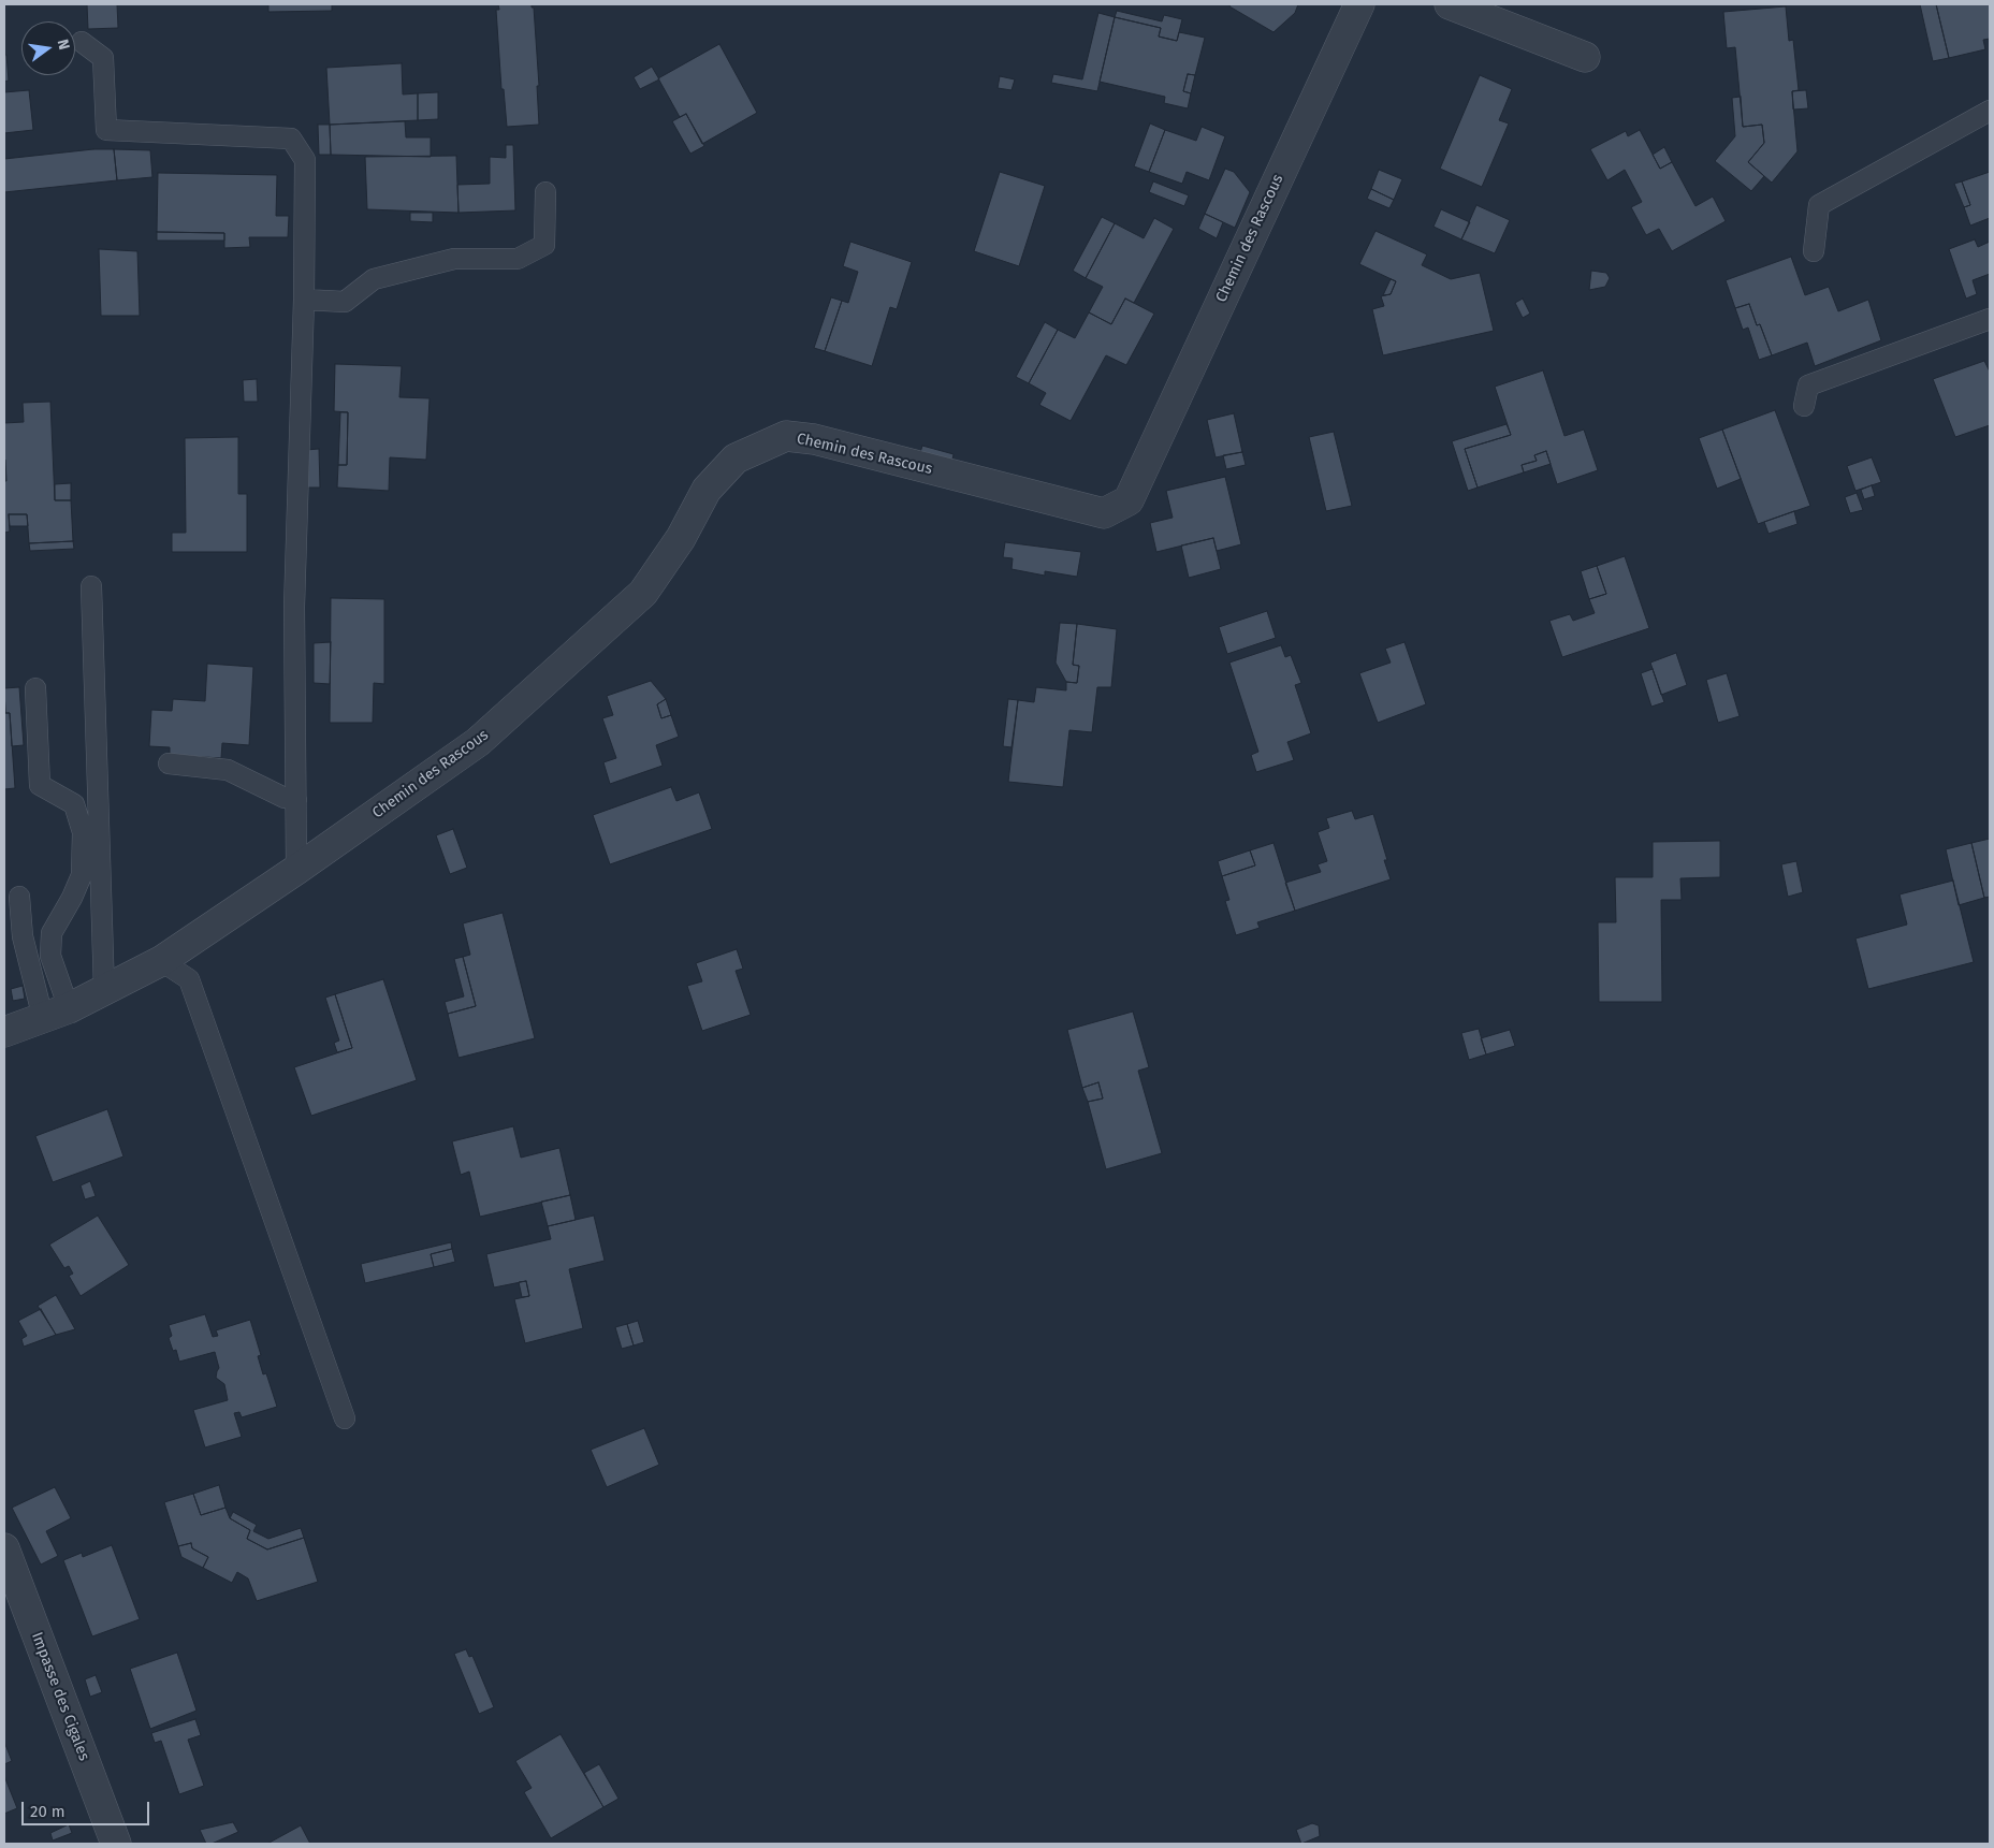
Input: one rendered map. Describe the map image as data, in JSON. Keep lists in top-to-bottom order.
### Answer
{
  "streets": {
    "street": ["Chemin des Rascous", "Impasse des Cigales"]
  },
  "scale_bar": "20 m",
  "north": "right"
}
